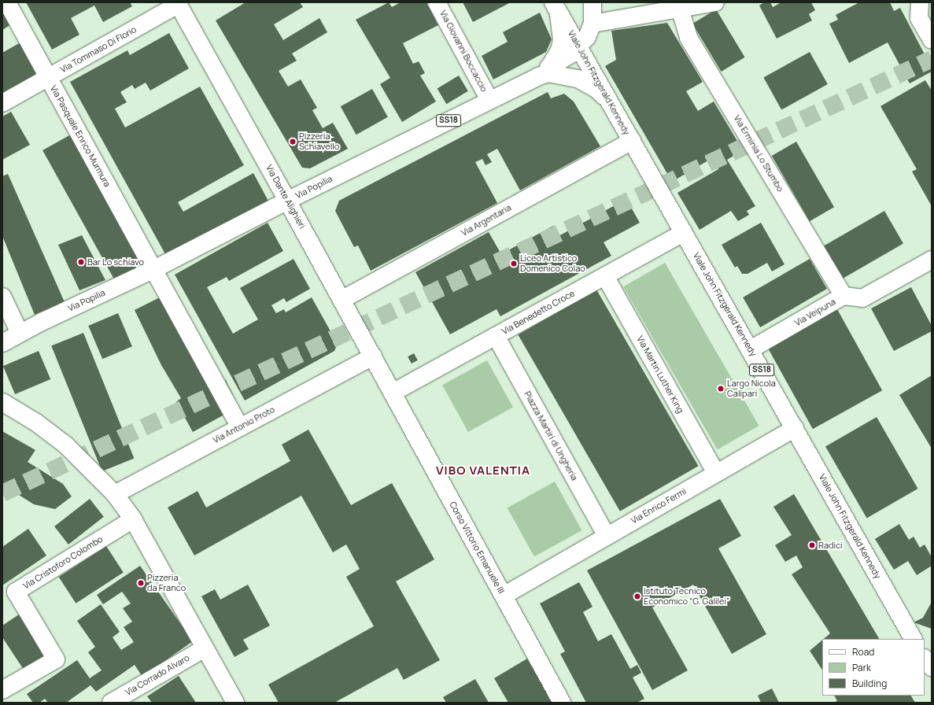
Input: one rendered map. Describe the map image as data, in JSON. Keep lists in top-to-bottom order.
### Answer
{
  "streets": {
    "street": [
      "Via Tommaso Di Florio",
      "Via Giovanni Boccaccio",
      "Viale John Fitzgerald Kennedy",
      "SS18",
      "Via Pasquale Enrico Murmura",
      "Via Erminia Lo Stumbo",
      "Via Popilia",
      "Via Dante Alighieri",
      "Via Argentaria",
      "Via Benedetto Croce",
      "Via Veipuna",
      "Via Martin Luther King",
      "Via Antonio Proto",
      "Piazza Martiri di Ungheria",
      "Via Enrico Fermi",
      "Corso Vittorio Emanuele III",
      "Via Cristoforo Colombo",
      "Via Corrado Alvaro"
    ]
  },
  "crossings": [
    ["Via Tommaso Di Florio", "Via Pasquale Enrico Murmura"],
    ["Via Tommaso Di Florio", "Via Dante Alighieri"],
    ["Via Giovanni Boccaccio", "Via Popilia"],
    ["Viale John Fitzgerald Kennedy", "Via Popilia"],
    ["Viale John Fitzgerald Kennedy", "Via Argentaria"],
    ["Viale John Fitzgerald Kennedy", "Via Benedetto Croce"],
    ["Viale John Fitzgerald Kennedy", "Via Veipuna"],
    ["Viale John Fitzgerald Kennedy", "Via Enrico Fermi"],
    ["Via Pasquale Enrico Murmura", "Via Popilia"],
    ["Via Pasquale Enrico Murmura", "Via Antonio Proto"],
    ["Via Erminia Lo Stumbo", "Via Veipuna"],
    ["Via Popilia", "Via Dante Alighieri"],
    ["Via Dante Alighieri", "Via Argentaria"],
    ["Via Dante Alighieri", "Via Benedetto Croce"],
    ["Via Dante Alighieri", "Via Antonio Proto"],
    ["Via Dante Alighieri", "Corso Vittorio Emanuele III"],
    ["Via Benedetto Croce", "Via Martin Luther King"],
    ["Via Benedetto Croce", "Piazza Martiri di Ungheria"],
    ["Via Benedetto Croce", "Corso Vittorio Emanuele III"],
    ["Via Martin Luther King", "Via Enrico Fermi"],
    ["Piazza Martiri di Ungheria", "Via Enrico Fermi"],
    ["Via Enrico Fermi", "Corso Vittorio Emanuele III"]
  ],
  "districts": ["VIBO VALENTIA"],
  "places": [
    "Pizzeria Schiavello",
    "Bar Lo schiavo",
    "Liceo Artistico Domenico Colao",
    "Largo Nicola Calipari",
    "Radici",
    "Pizzeria da Franco",
    "Istituto Tecnico Economico “G. Galilei”"
  ],
  "legend": ["Road", "Park", "Building"]
}
